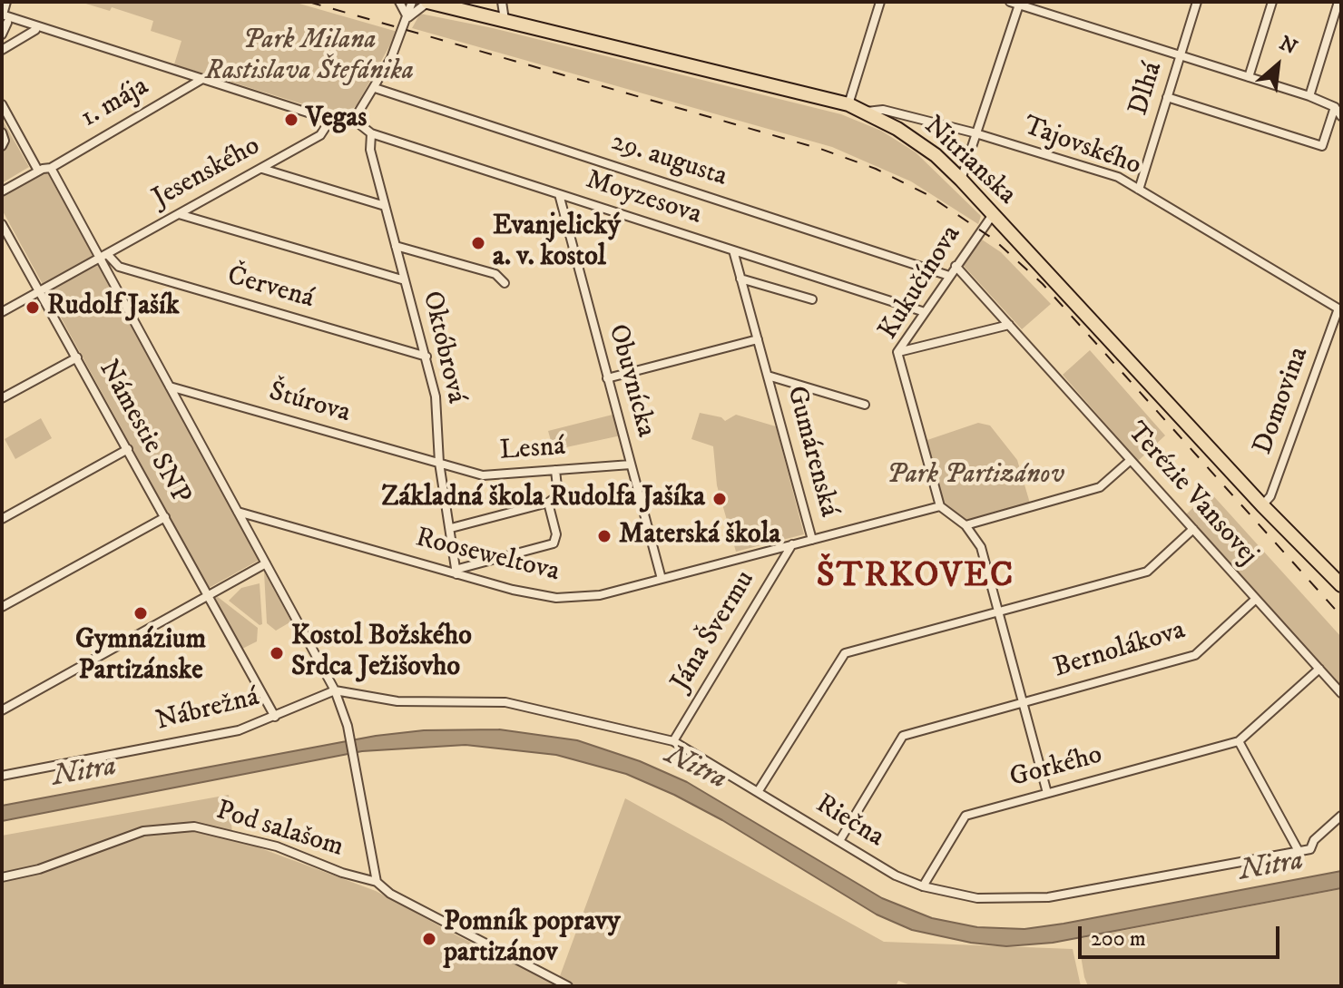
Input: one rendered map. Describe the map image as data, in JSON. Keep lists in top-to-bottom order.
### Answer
{
  "streets": {
    "main road": ["Nitrianska"],
    "street": [
      "Dlhá",
      "1. mája",
      "Tajovského",
      "29. augusta",
      "Jesenského",
      "Moyzesova",
      "Kukučínova",
      "Červená",
      "Októbrová",
      "Obuvnícka",
      "Domovina",
      "Štúrova",
      "Námestie SNP",
      "Lesná",
      "Gumárenská",
      "Terézie Vansovej",
      "Rooseweltova",
      "Jána Švermu",
      "Bernolákova",
      "Nábrežná",
      "Gorkého",
      "Riečna",
      "Pod salašom"
    ]
  },
  "crossings": [
    ["Dlhá", "Tajovského"],
    ["1. mája", "Námestie SNP"],
    ["Tajovského", "Nitrianska"],
    ["Tajovského", "Domovina"],
    ["29. augusta", "Kukučínova"],
    ["Nitrianska", "Kukučínova"],
    ["Nitrianska", "Domovina"],
    ["Jesenského", "Červená"],
    ["Jesenského", "Námestie SNP"],
    ["Moyzesova", "Kukučínova"],
    ["Moyzesova", "Októbrová"],
    ["Moyzesova", "Obuvnícka"],
    ["Moyzesova", "Gumárenská"],
    ["Kukučínova", "Terézie Vansovej"],
    ["Kukučínova", "Rooseweltova"],
    ["Červená", "Októbrová"],
    ["Októbrová", "Štúrova"],
    ["Októbrová", "Lesná"],
    ["Októbrová", "Rooseweltova"],
    ["Obuvnícka", "Lesná"],
    ["Obuvnícka", "Rooseweltova"],
    ["Štúrova", "Námestie SNP"],
    ["Štúrova", "Lesná"],
    ["Námestie SNP", "Rooseweltova"],
    ["Námestie SNP", "Nábrežná"],
    ["Námestie SNP", "Riečna"],
    ["Námestie SNP", "Pod salašom"],
    ["Gumárenská", "Rooseweltova"],
    ["Terézie Vansovej", "Bernolákova"],
    ["Terézie Vansovej", "Gorkého"],
    ["Rooseweltova", "Jána Švermu"],
    ["Jána Švermu", "Riečna"],
    ["Bernolákova", "Riečna"],
    ["Nábrežná", "Riečna"],
    ["Gorkého", "Riečna"]
  ],
  "districts": ["ŠTRKOVEC"],
  "water": ["Nitra"],
  "parks": ["Park Milana Rastislava Štefánika", "Park Partizánov"],
  "places": [
    "Vegas",
    "Evanjelický a. v. kostol",
    "Rudolf Jašík",
    "Základná škola Rudolfa Jašíka",
    "Materská škola",
    "Gymnázium Partizánske",
    "Kostol Božského Srdca Ježišovho",
    "Pomník popravy partizánov"
  ],
  "scale_bar": "200 m",
  "north": "top right"
}
